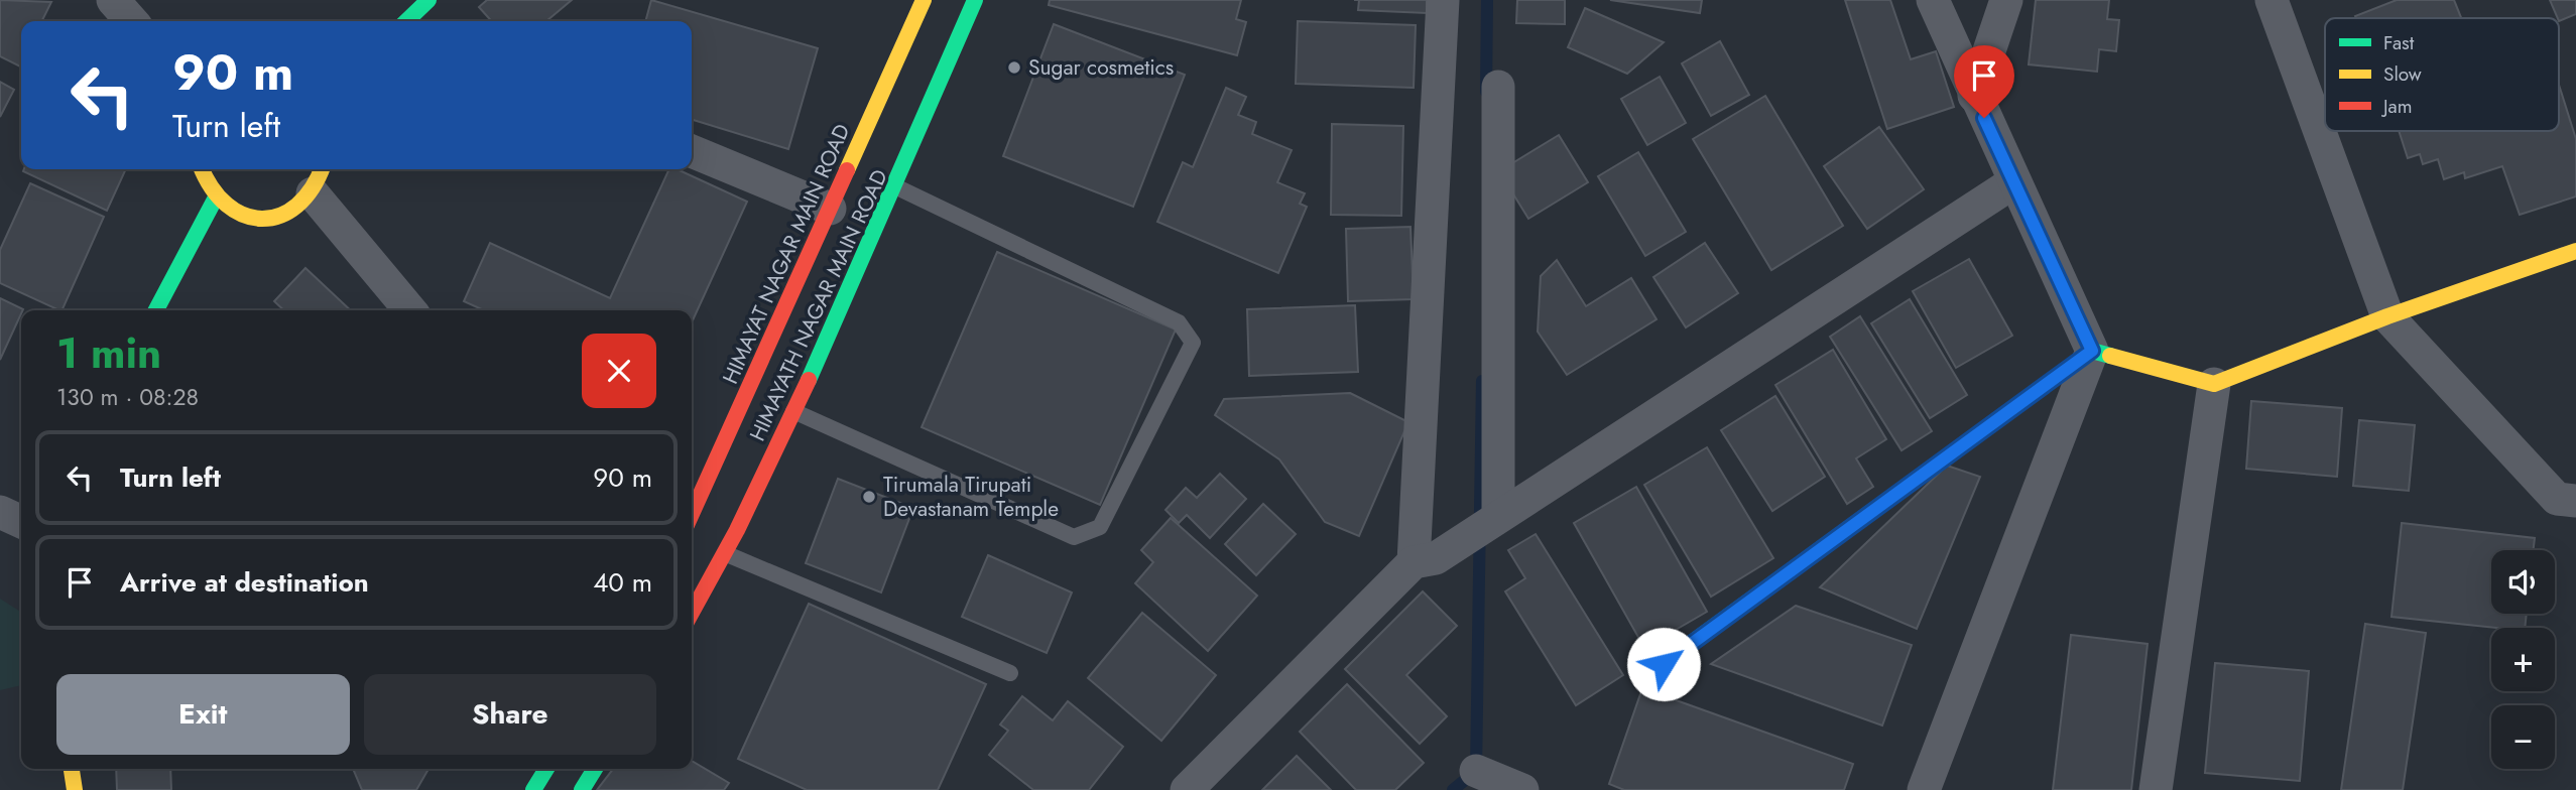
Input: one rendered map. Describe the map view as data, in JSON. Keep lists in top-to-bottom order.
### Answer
{
  "streets": {
    "street": ["HIMAYAT NAGAR MAIN ROAD", "HIMAYATH NAGAR MAIN ROAD"]
  },
  "places": ["Sugar cosmetics", "Tirumala Tirupati Devastanam Temple"],
  "legend": ["Fast", "Slow", "Jam"],
  "page": {
    "turn": ["90 m", "Turn left"],
    "heading": ["1 min", "130 m · 08:28"],
    "list": [
      {
        "name": "Turn left",
        "value": "90 m"
      },
      {
        "name": "Arrive at destination",
        "value": "40 m"
      }
    ],
    "map_buttons": ["+", "−"],
    "buttons": ["Exit", "Share"]
  }
}
